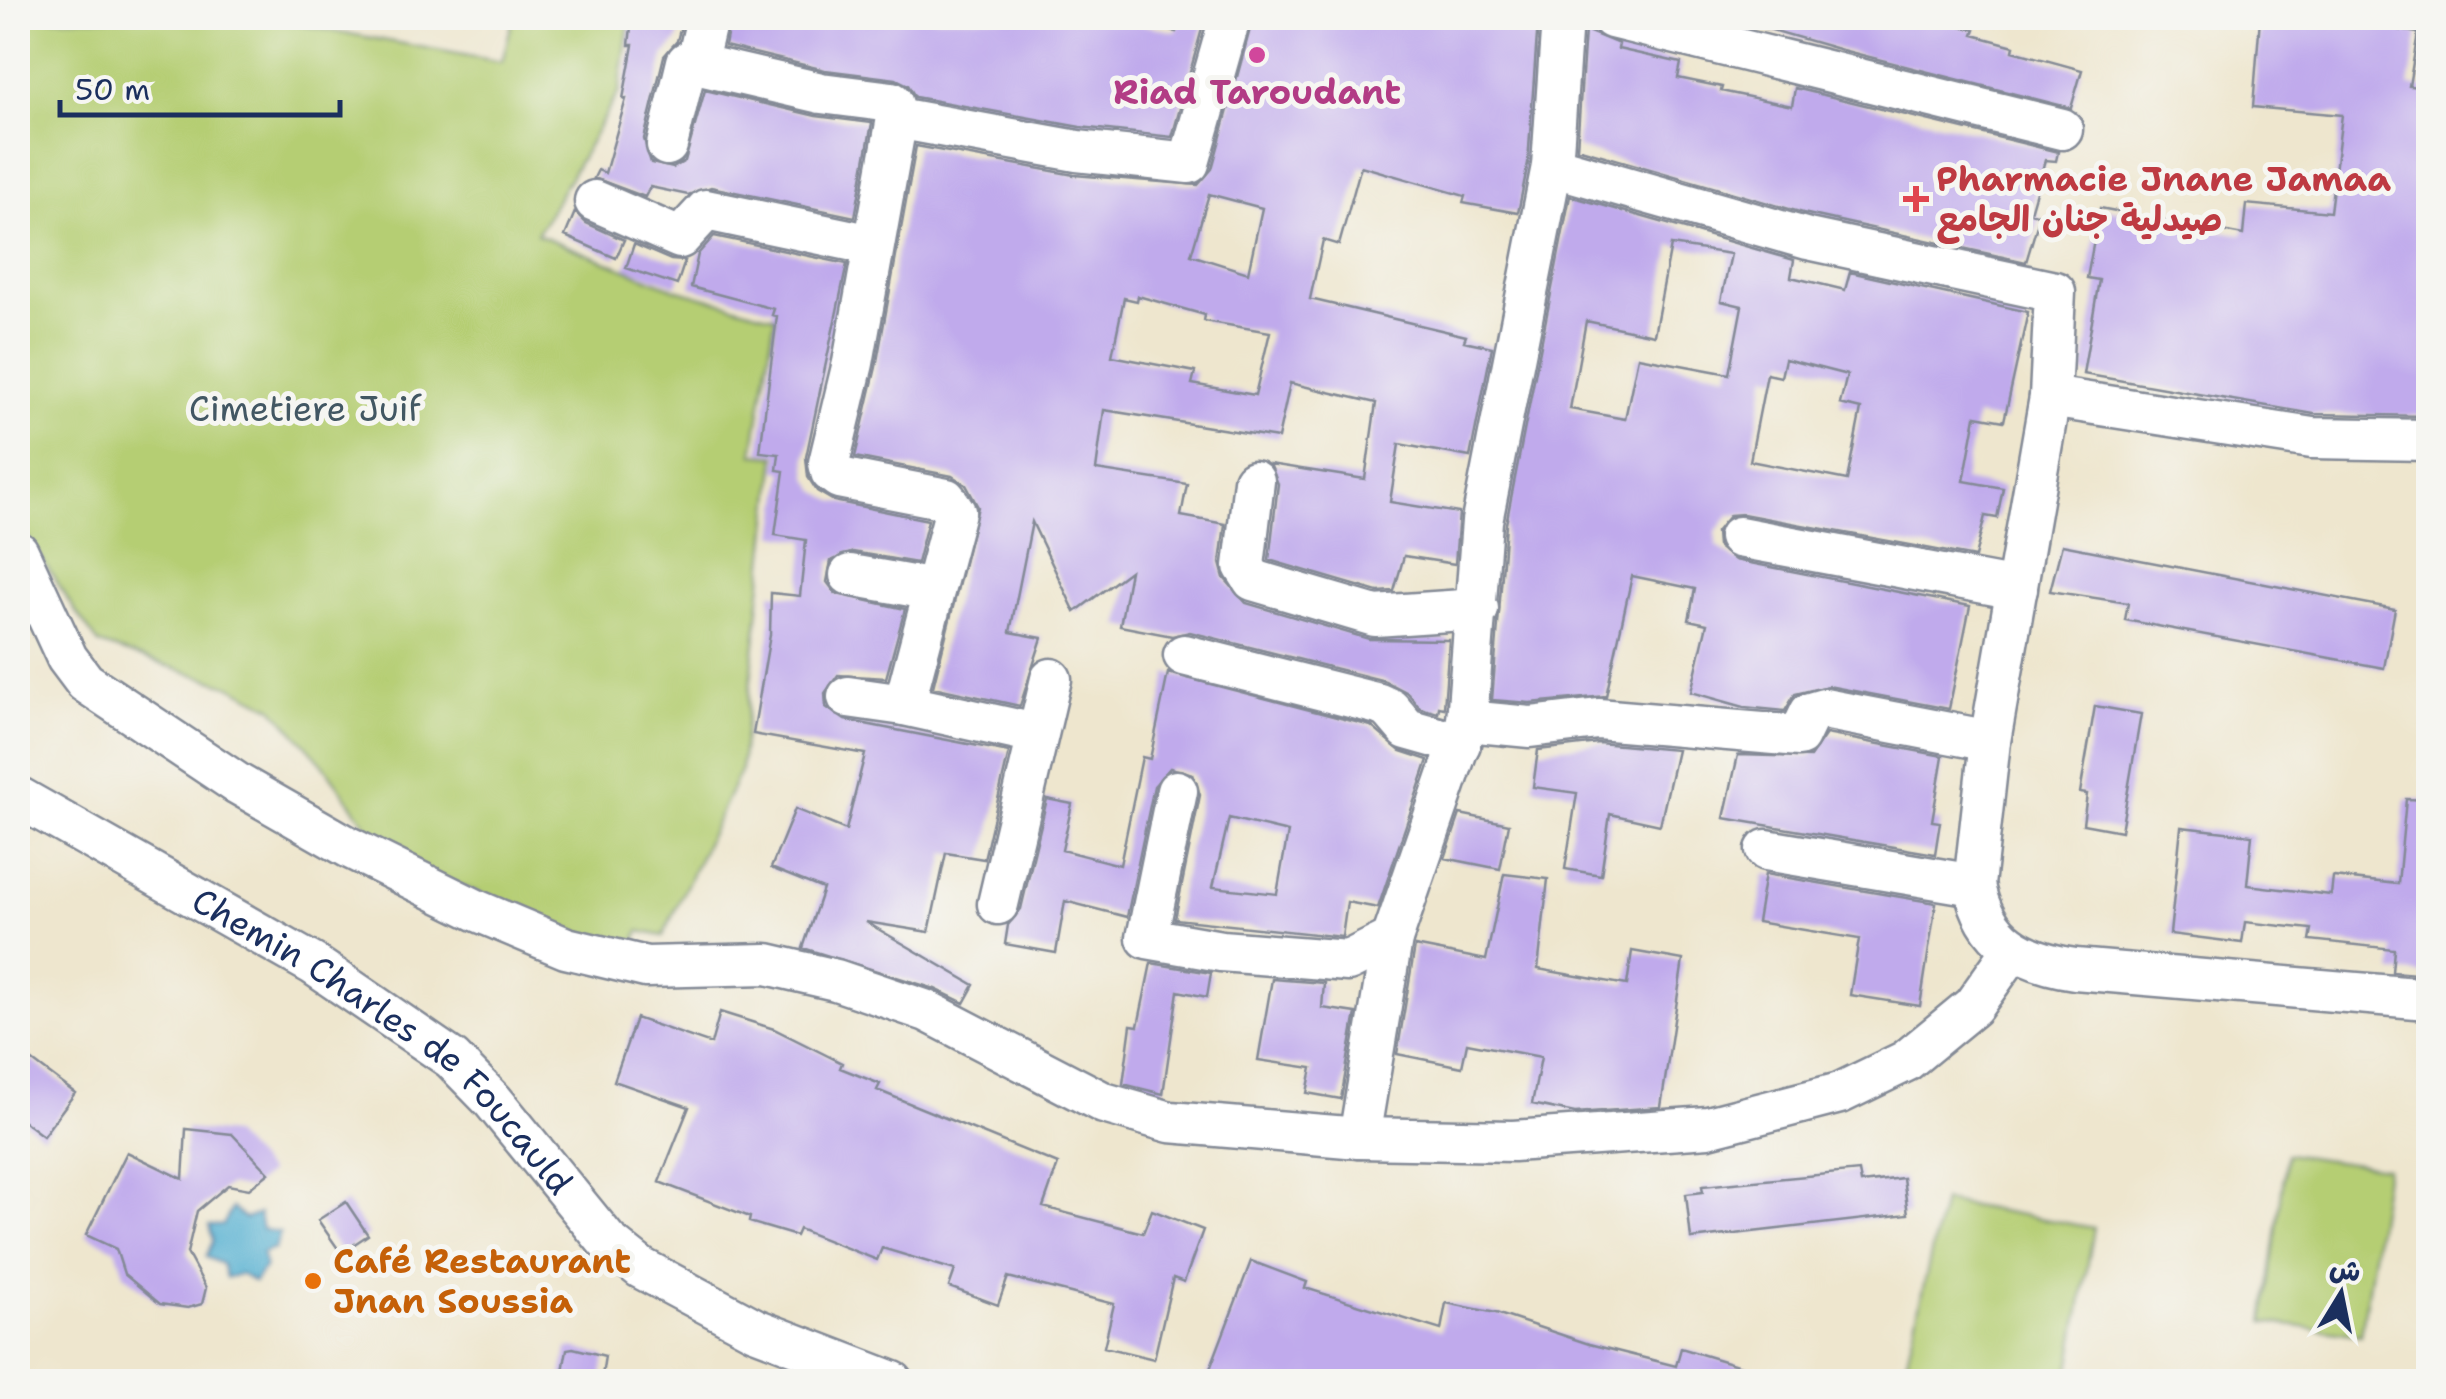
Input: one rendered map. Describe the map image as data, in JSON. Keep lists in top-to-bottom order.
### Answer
{
  "streets": {
    "street": ["Chemin Charles de Foucauld"]
  },
  "parks": ["Cimetiere Juif"],
  "places": {
    "other": ["Riad Taroudant", "Café Restaurant Jnan Soussia"],
    "health": ["Pharmacie Jnane Jamaa صيدلية جنان الجامع"]
  },
  "scale_bar": "50 m",
  "north": "top"
}
